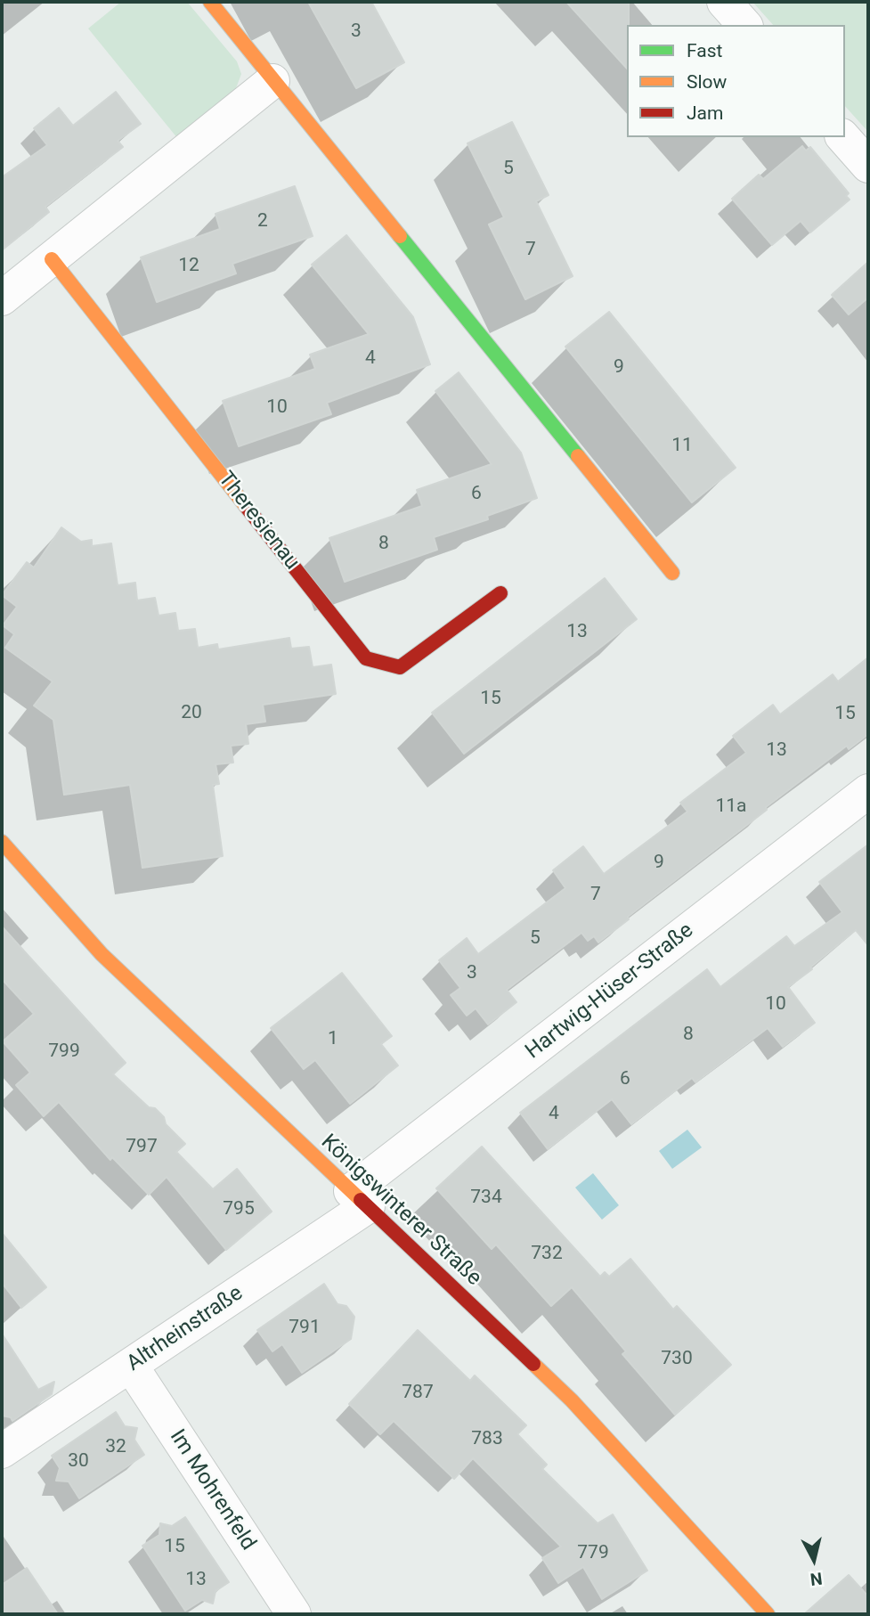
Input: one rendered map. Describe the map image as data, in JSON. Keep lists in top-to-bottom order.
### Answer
{
  "streets": {
    "street": [
      "Theresienau",
      "Hartwig-Hüser-Straße",
      "Königswinterer Straße",
      "Altrheinstraße",
      "Im Mohrenfeld"
    ]
  },
  "crossings": [
    ["Hartwig-Hüser-Straße", "Königswinterer Straße"],
    ["Hartwig-Hüser-Straße", "Altrheinstraße"],
    ["Königswinterer Straße", "Altrheinstraße"],
    ["Altrheinstraße", "Im Mohrenfeld"]
  ],
  "house_numbers": [
    "3",
    "5",
    "2",
    "7",
    "12",
    "4",
    "9",
    "10",
    "11",
    "6",
    "8",
    "13",
    "15",
    "20",
    "15",
    "13",
    "11a",
    "9",
    "7",
    "5",
    "3",
    "10",
    "8",
    "1",
    "799",
    "6",
    "4",
    "797",
    "734",
    "795",
    "732",
    "791",
    "730",
    "787",
    "783",
    "32",
    "30",
    "15",
    "779",
    "13"
  ],
  "legend": ["Fast", "Slow", "Jam"],
  "north": "bottom"
}
